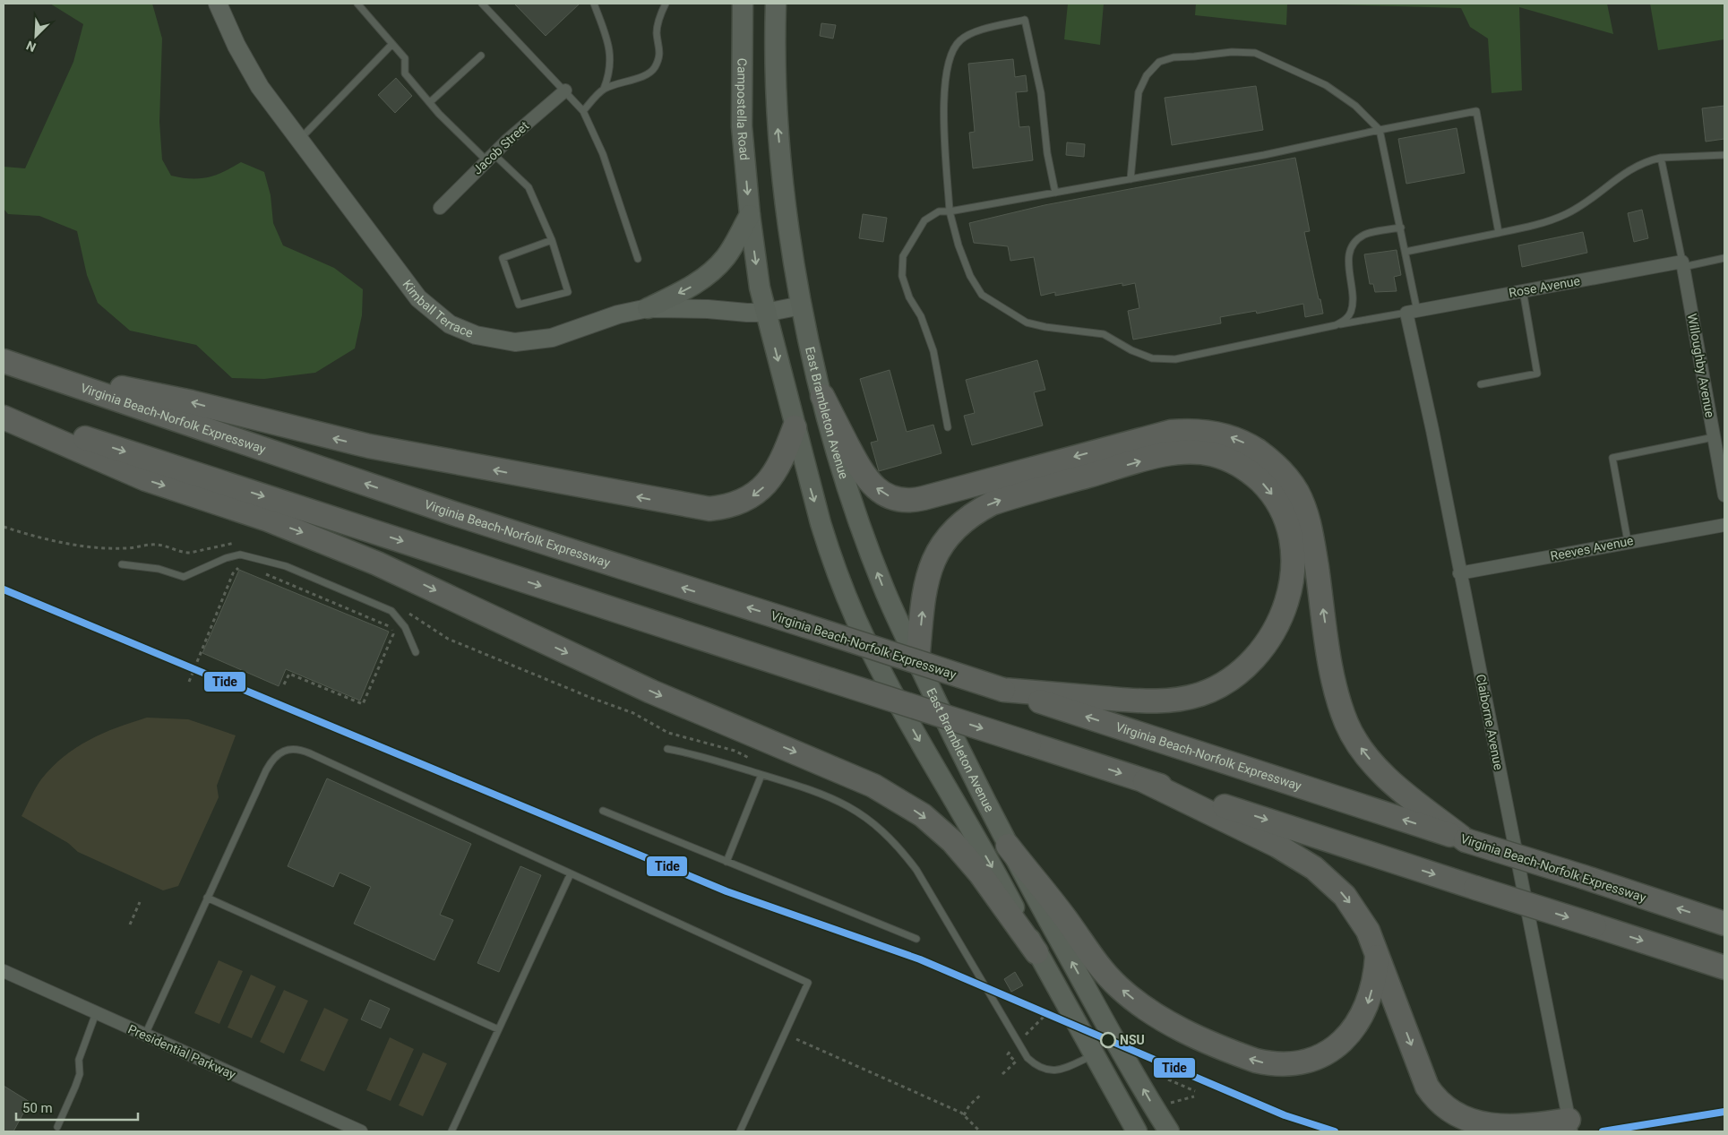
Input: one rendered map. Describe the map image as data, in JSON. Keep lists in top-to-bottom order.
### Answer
{
  "streets": {
    "highway": ["Virginia Beach-Norfolk Expressway"],
    "main road": ["Campostella Road", "East Brambleton Avenue"],
    "street": [
      "Jacob Street",
      "Rose Avenue",
      "Kimball Terrace",
      "Willoughby Avenue",
      "Reeves Avenue",
      "Claiborne Avenue",
      "Presidential Parkway"
    ]
  },
  "crossings": [
    ["Campostella Road", "East Brambleton Avenue"],
    ["Rose Avenue", "Willoughby Avenue"],
    ["Rose Avenue", "Claiborne Avenue"],
    ["Kimball Terrace", "East Brambleton Avenue"],
    ["Reeves Avenue", "Claiborne Avenue"]
  ],
  "one_way": ["Campostella Road"],
  "places": ["NSU"],
  "lines": ["transit line Tide"],
  "scale_bar": "50 m",
  "north": "bottom left"
}
